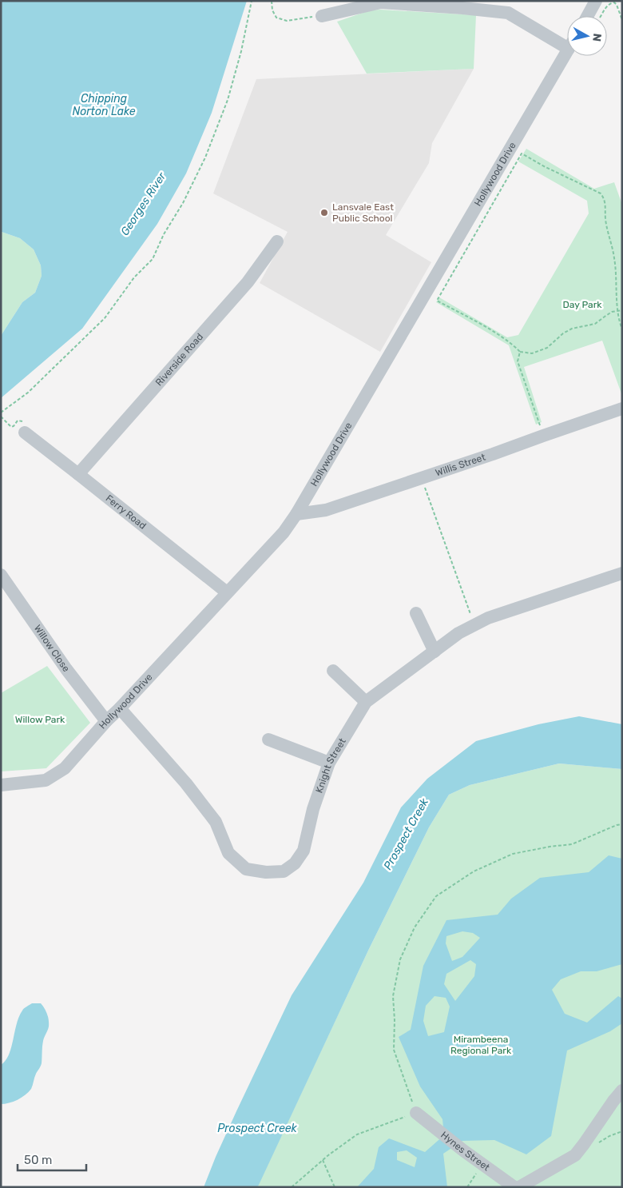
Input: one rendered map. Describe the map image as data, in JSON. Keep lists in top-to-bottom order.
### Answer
{
  "streets": {
    "street": [
      "Hollywood Drive",
      "Riverside Road",
      "Willis Street",
      "Ferry Road",
      "Willow Close",
      "Knight Street",
      "Hynes Street"
    ]
  },
  "crossings": [
    ["Hollywood Drive", "Willis Street"],
    ["Hollywood Drive", "Ferry Road"],
    ["Hollywood Drive", "Willow Close"],
    ["Hollywood Drive", "Knight Street"],
    ["Riverside Road", "Ferry Road"]
  ],
  "water": ["Chipping Norton Lake", "Georges River", "Prospect Creek"],
  "parks": ["Day Park", "Willow Park", "Mirambeena Regional Park"],
  "places": ["Lansvale East Public School"],
  "scale_bar": "50 m",
  "north": "right"
}
